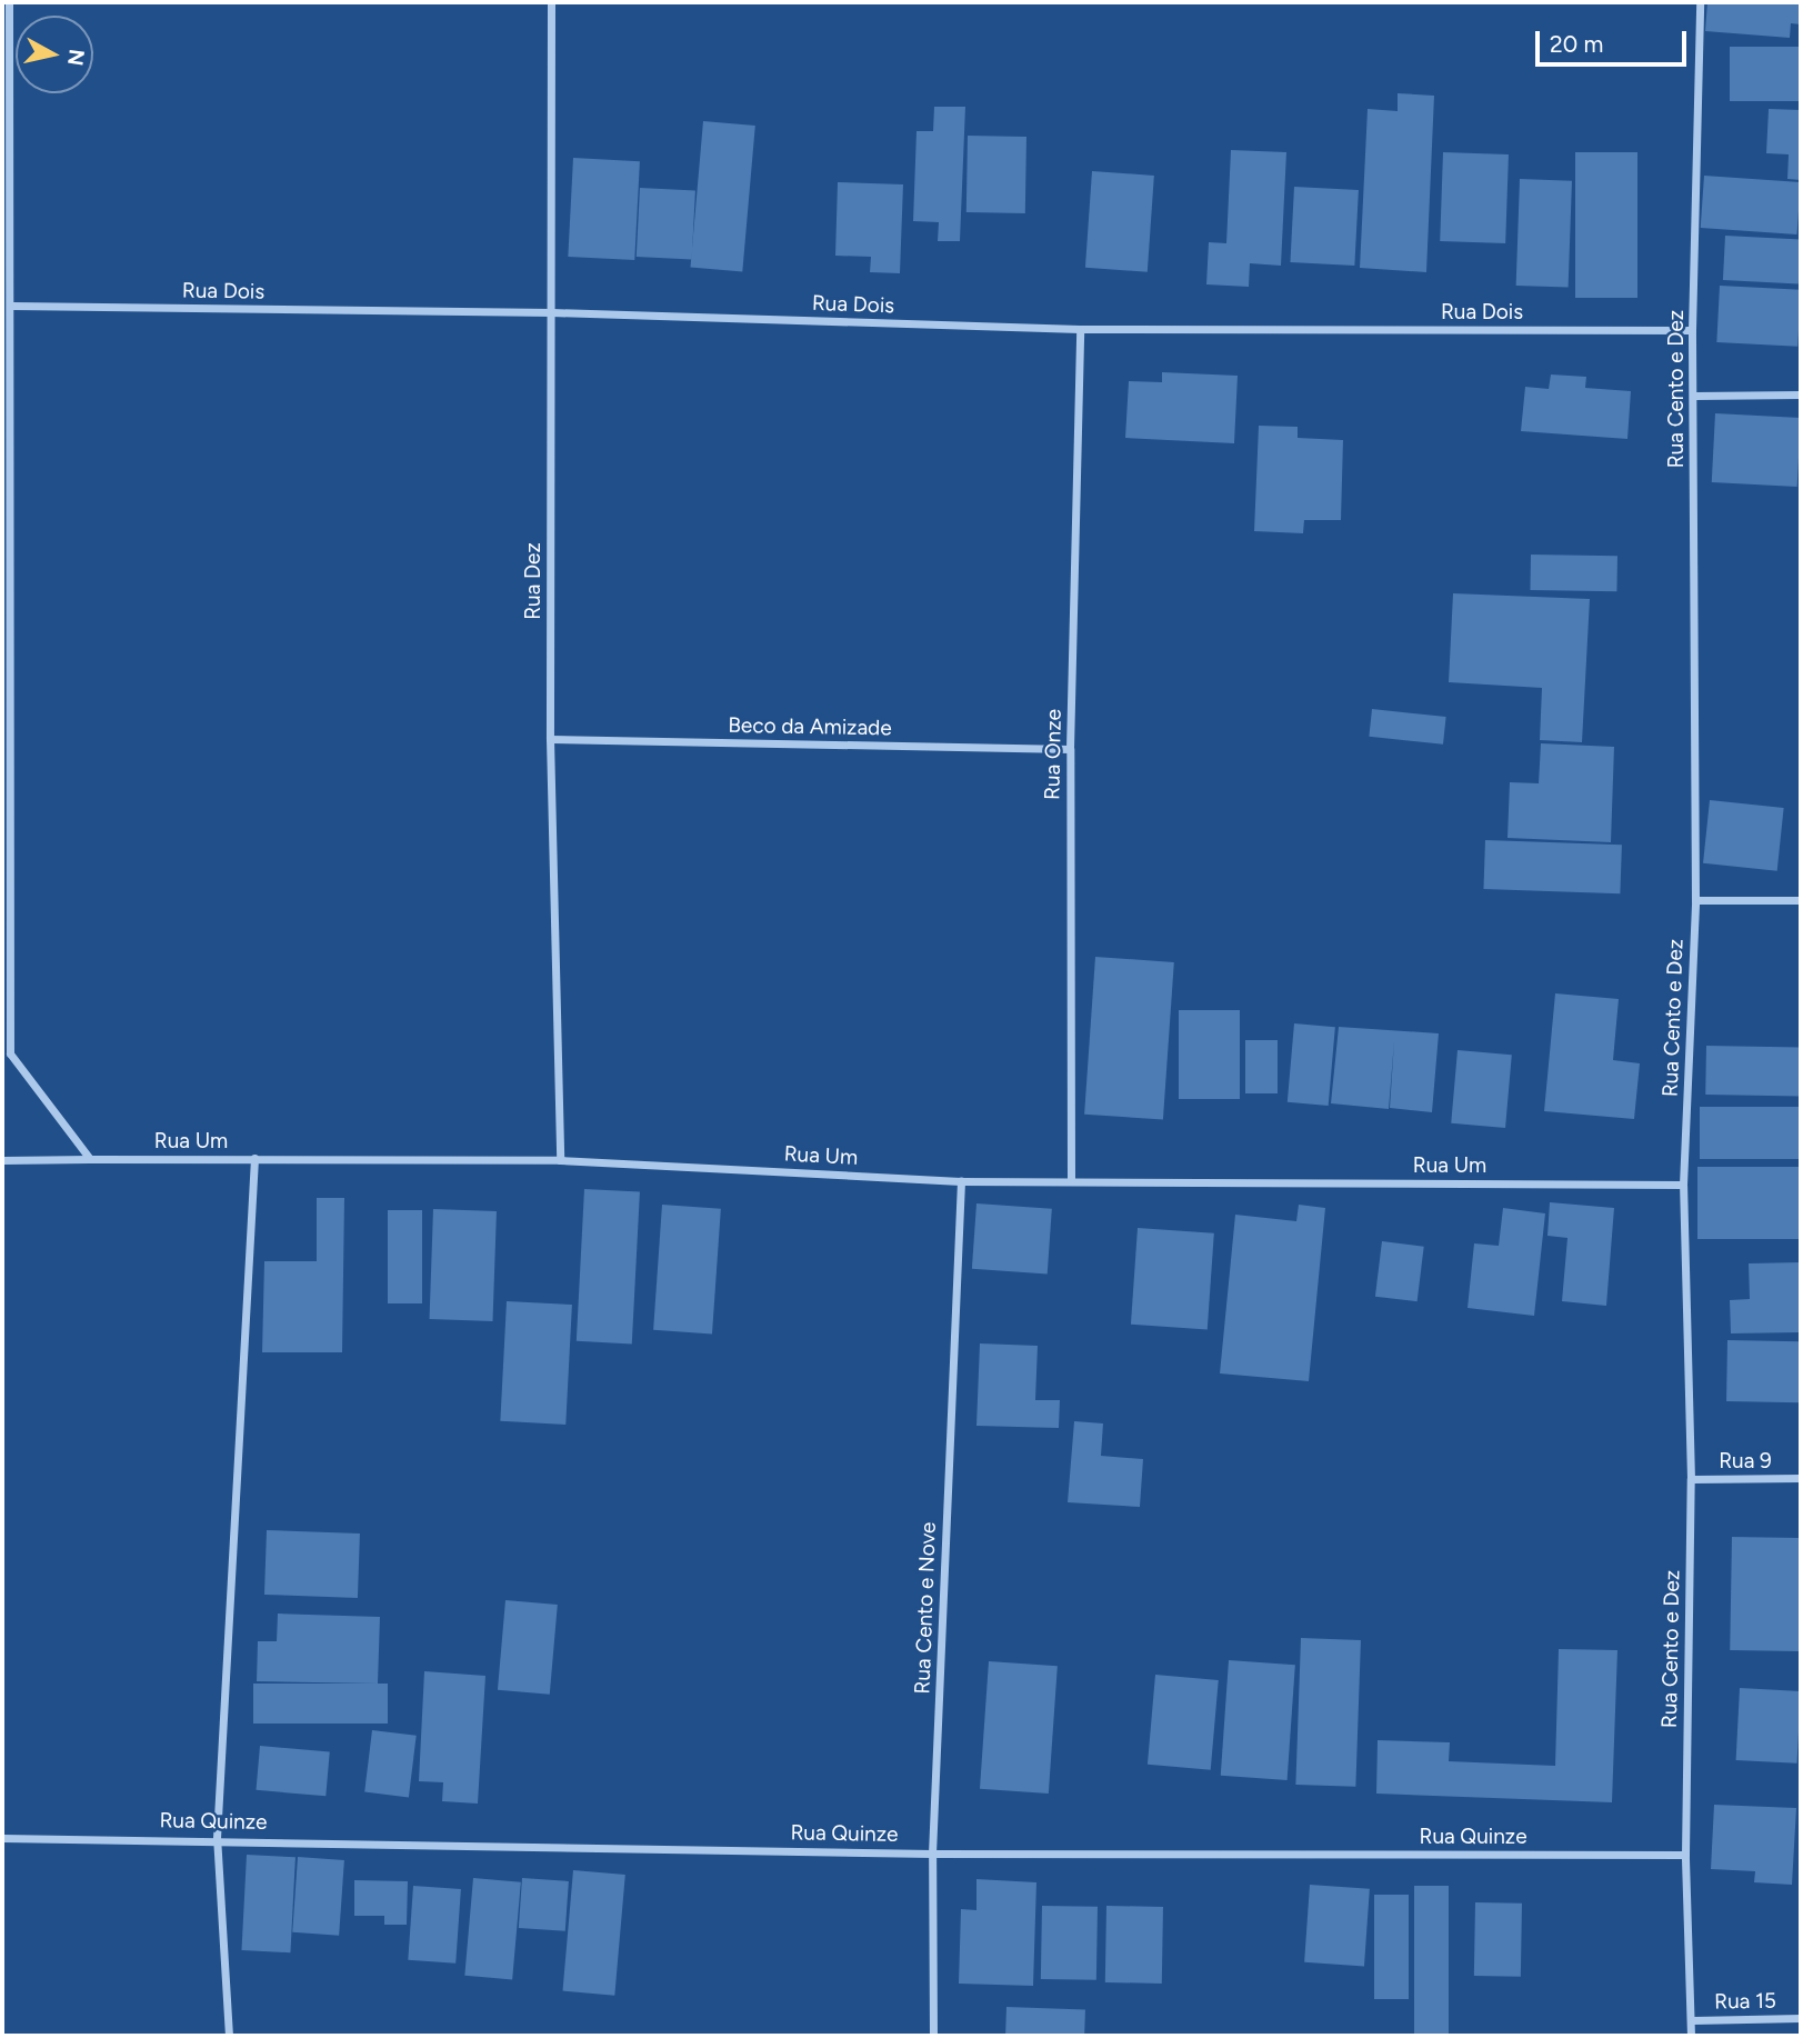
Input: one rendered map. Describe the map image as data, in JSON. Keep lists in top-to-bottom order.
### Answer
{
  "streets": {
    "street": [
      "Rua Dois",
      "Rua Cento e Dez",
      "Rua Dez",
      "Beco da Amizade",
      "Rua Onze",
      "Rua Um",
      "Rua 9",
      "Rua Cento e Nove",
      "Rua Quinze",
      "Rua 15"
    ]
  },
  "crossings": [
    ["Rua Dois", "Rua Cento e Dez"],
    ["Rua Dois", "Rua Dez"],
    ["Rua Dois", "Rua Onze"],
    ["Rua Cento e Dez", "Rua Um"],
    ["Rua Cento e Dez", "Rua 9"],
    ["Rua Cento e Dez", "Rua Quinze"],
    ["Rua Cento e Dez", "Rua 15"],
    ["Rua Dez", "Beco da Amizade"],
    ["Rua Dez", "Rua Um"],
    ["Beco da Amizade", "Rua Onze"],
    ["Rua Onze", "Rua Um"],
    ["Rua Um", "Rua Cento e Nove"],
    ["Rua Cento e Nove", "Rua Quinze"]
  ],
  "scale_bar": "20 m",
  "north": "right"
}
